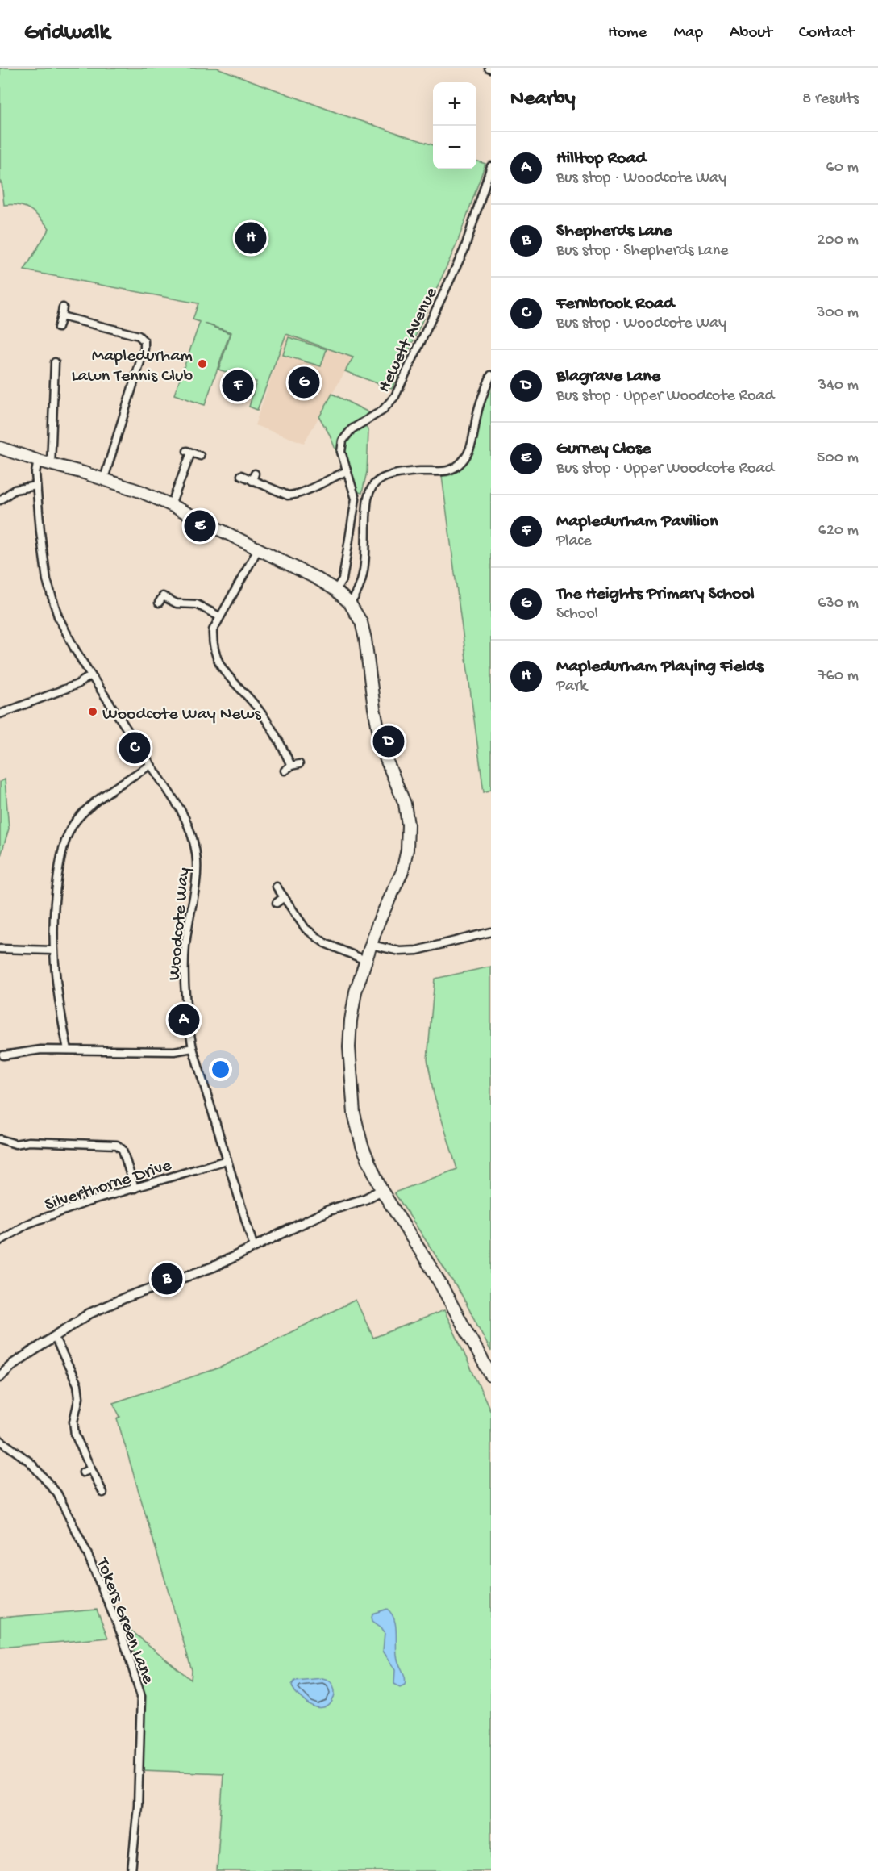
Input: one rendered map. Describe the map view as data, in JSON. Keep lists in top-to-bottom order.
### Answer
{
  "streets": {
    "street": [
      "Hewett Avenue",
      "Woodcote Way",
      "Silverthorne Drive",
      "Tokers Green Lane"
    ]
  },
  "crossings": [
    ["Woodcote Way", "Silverthorne Drive"]
  ],
  "places": ["Mapledurham Lawn Tennis Club", "Woodcote Way News"],
  "page": {
    "header": "Gridwalk",
    "nav": [
      "Home",
      "Map",
      "About",
      "Contact"
    ],
    "heading": ["Nearby", "8 results"],
    "map_buttons": ["+", "−"],
    "list": [
      {
        "mark": "A",
        "name": "Hilltop Road",
        "note": "Bus stop · Woodcote Way",
        "value": "60 m"
      },
      {
        "mark": "B",
        "name": "Shepherds Lane",
        "note": "Bus stop · Shepherds Lane",
        "value": "200 m"
      },
      {
        "mark": "C",
        "name": "Fernbrook Road",
        "note": "Bus stop · Woodcote Way",
        "value": "300 m"
      },
      {
        "mark": "D",
        "name": "Blagrave Lane",
        "note": "Bus stop · Upper Woodcote Road",
        "value": "340 m"
      },
      {
        "mark": "E",
        "name": "Gurney Close",
        "note": "Bus stop · Upper Woodcote Road",
        "value": "500 m"
      },
      {
        "mark": "F",
        "name": "Mapledurham Pavilion",
        "note": "Place",
        "value": "620 m"
      },
      {
        "mark": "G",
        "name": "The Heights Primary School",
        "note": "School",
        "value": "630 m"
      },
      {
        "mark": "H",
        "name": "Mapledurham Playing Fields",
        "note": "Park",
        "value": "760 m"
      }
    ],
    "pins": [
      "H",
      "G",
      "F",
      "E",
      "D",
      "C",
      "A",
      "B"
    ]
  }
}
